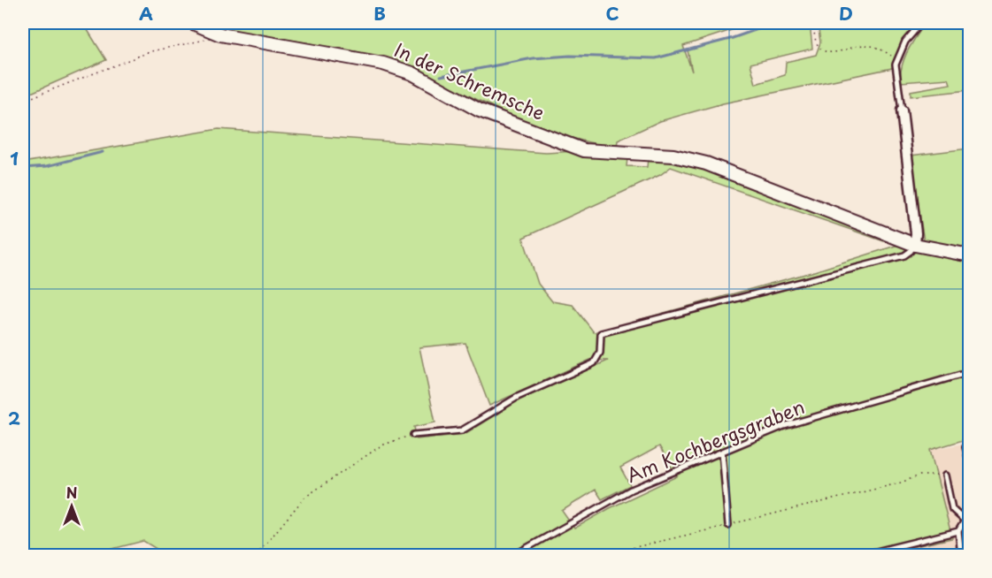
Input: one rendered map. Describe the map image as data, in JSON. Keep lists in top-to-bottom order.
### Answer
{
  "streets": {
    "street": ["In der Schremsche"],
    "lane": ["Am Kochbergsgraben"]
  },
  "north": "top",
  "grid": {
    "columns": [
      "A",
      "B",
      "C",
      "D"
    ],
    "rows": ["1", "2"]
  }
}
